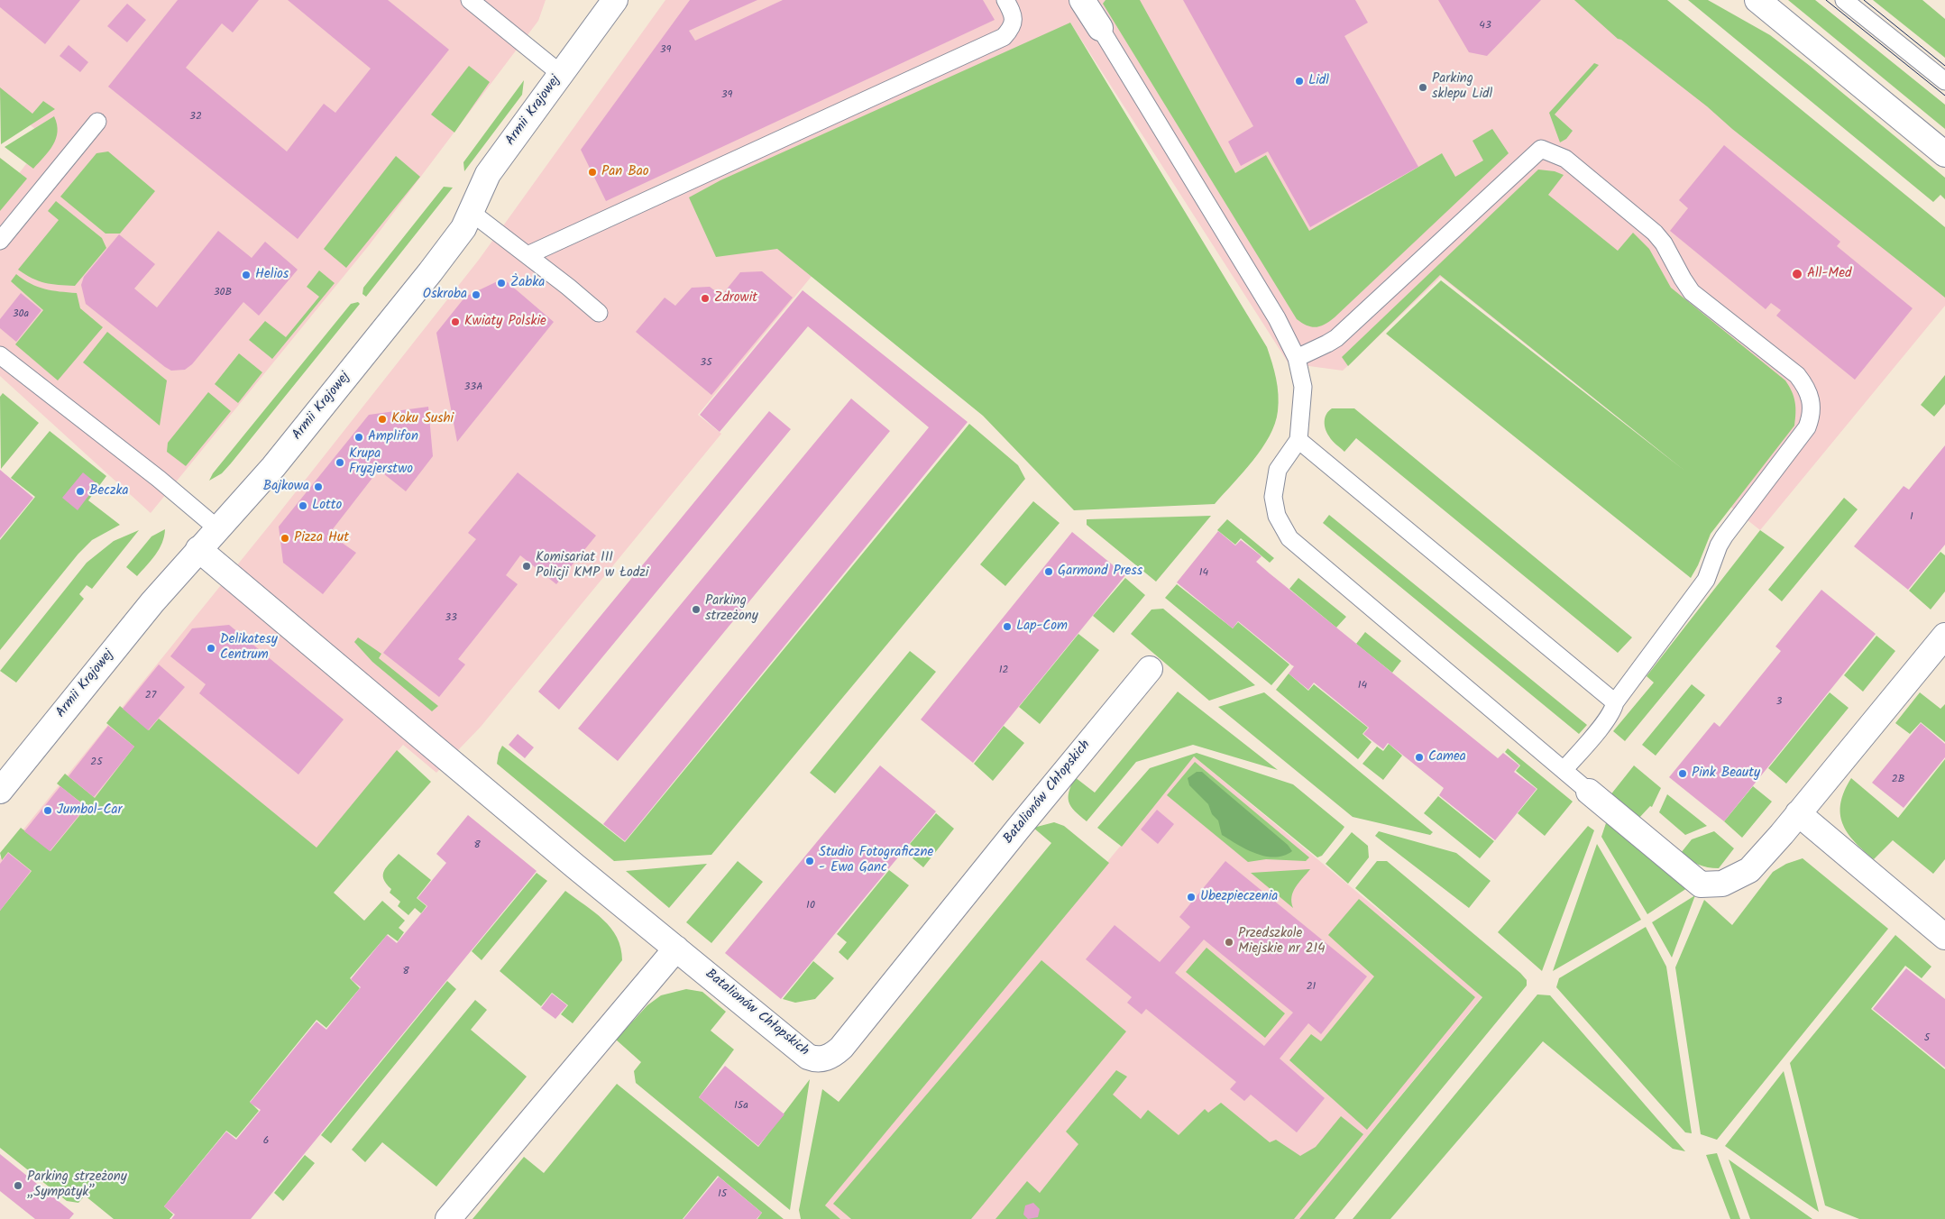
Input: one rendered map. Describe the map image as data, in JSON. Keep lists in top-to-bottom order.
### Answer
{
  "streets": {
    "street": ["Armii Krajowej", "Batalionów Chłopskich"]
  },
  "crossings": [
    ["Armii Krajowej", "Batalionów Chłopskich"]
  ],
  "places": [
    "Lidl",
    "Parking sklepu Lidl",
    "Pan Bao",
    "All-Med",
    "Helios",
    "Żabka",
    "Oskroba",
    "Zdrowit",
    "Kwiaty Polskie",
    "Koku Sushi",
    "Amplifon",
    "Krupa Fryzjerstwo",
    "Bajkowa",
    "Beczka",
    "Lotto",
    "Pizza Hut",
    "Komisariat III Policji KMP w Łodzi",
    "Garmond Press",
    "Parking strzeżony",
    "Lap-Com",
    "Delikatesy Centrum",
    "Camea",
    "Pink Beauty",
    "Jumbol-Car",
    "Studio Fotograficzne - Ewa Ganc",
    "Ubezpieczenia",
    "Przedszkole Miejskie nr 214",
    "Parking strzeżony „Sympatyk”"
  ],
  "house_numbers": [
    "43",
    "39",
    "39",
    "32",
    "30B",
    "30a",
    "35",
    "33A",
    "1",
    "14",
    "33",
    "12",
    "14",
    "27",
    "3",
    "25",
    "2B",
    "8",
    "10",
    "8",
    "21",
    "5",
    "15a",
    "6",
    "15"
  ]
}
